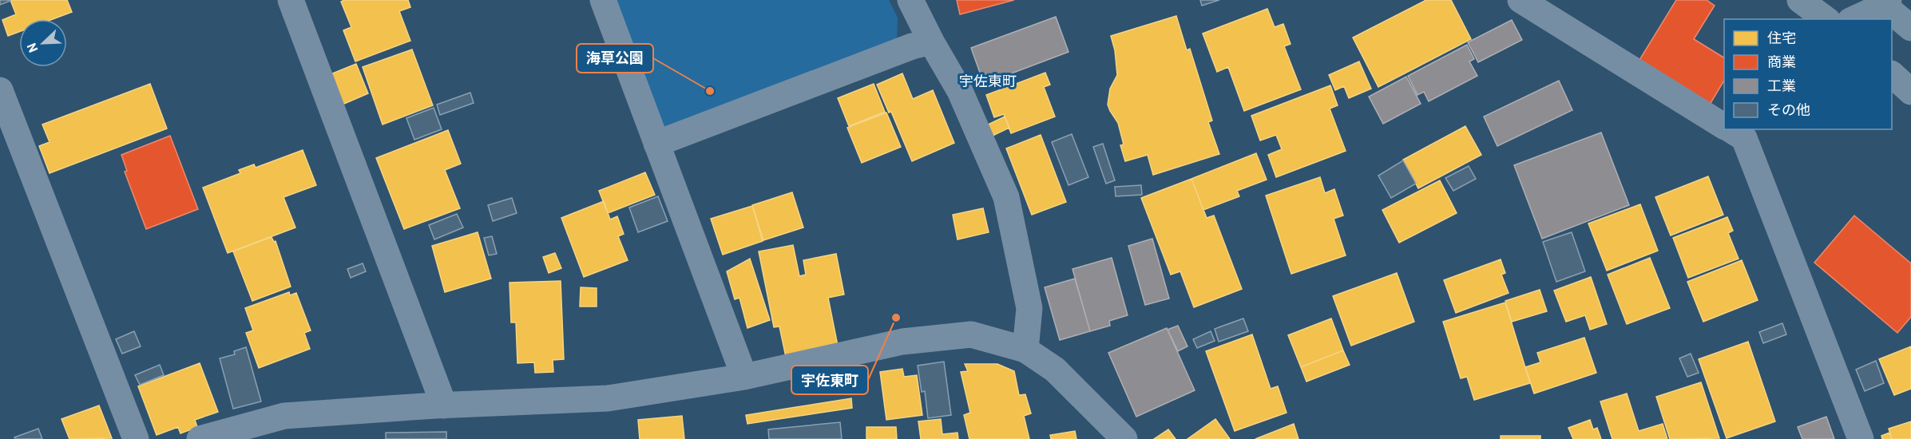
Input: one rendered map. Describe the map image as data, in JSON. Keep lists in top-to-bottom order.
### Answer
{
  "districts": ["宇佐東町"],
  "places": ["海草公園", "宇佐東町"],
  "legend": [
    "住宅",
    "商業",
    "工業",
    "その他"
  ],
  "north": "bottom left"
}
